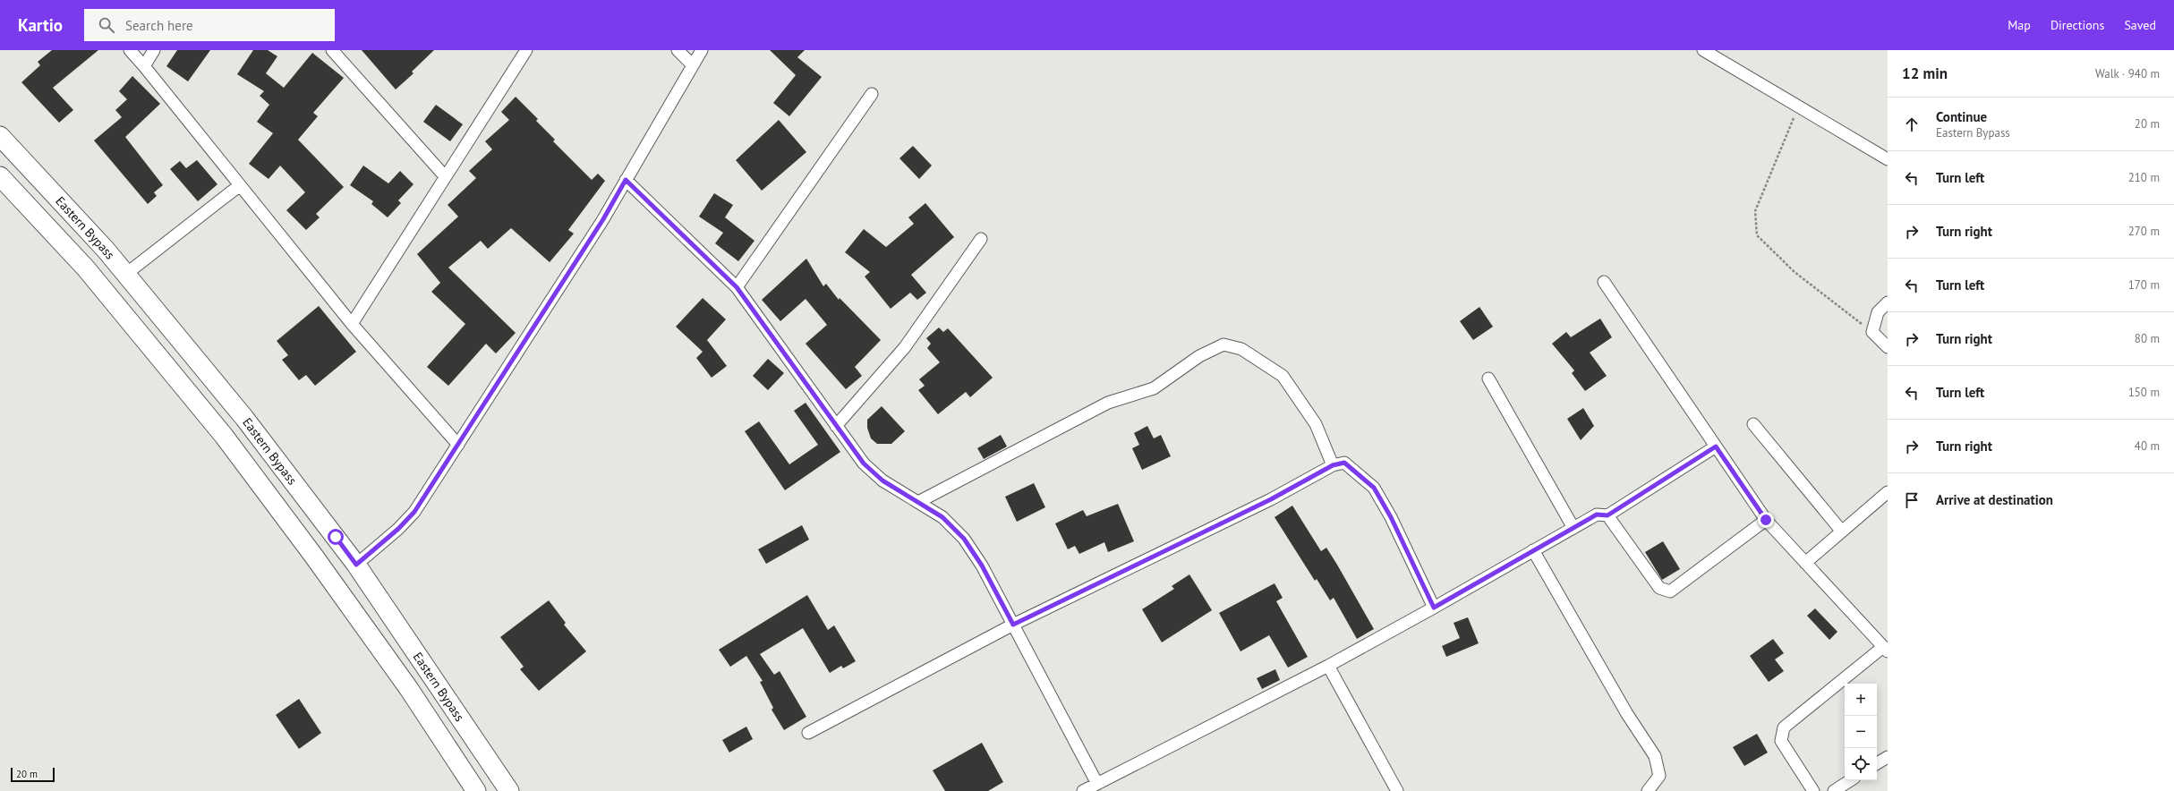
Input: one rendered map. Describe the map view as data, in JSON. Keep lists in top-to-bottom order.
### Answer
{
  "streets": {
    "main road": ["Eastern Bypass"]
  },
  "scale_bar": "20 m",
  "page": {
    "header": "Kartio",
    "search": "Search here",
    "nav": ["Map", "Directions", "Saved"],
    "heading": ["12 min", "Walk · 940 m"],
    "list": [
      ["Continue", "Eastern Bypass", "20 m"],
      ["Turn left", "210 m"],
      ["Turn right", "270 m"],
      ["Turn left", "170 m"],
      ["Turn right", "80 m"],
      ["Turn left", "150 m"],
      ["Turn right", "40 m"],
      "Arrive at destination"
    ],
    "map_buttons": ["+", "−"],
    "scale": "20 m"
  }
}
